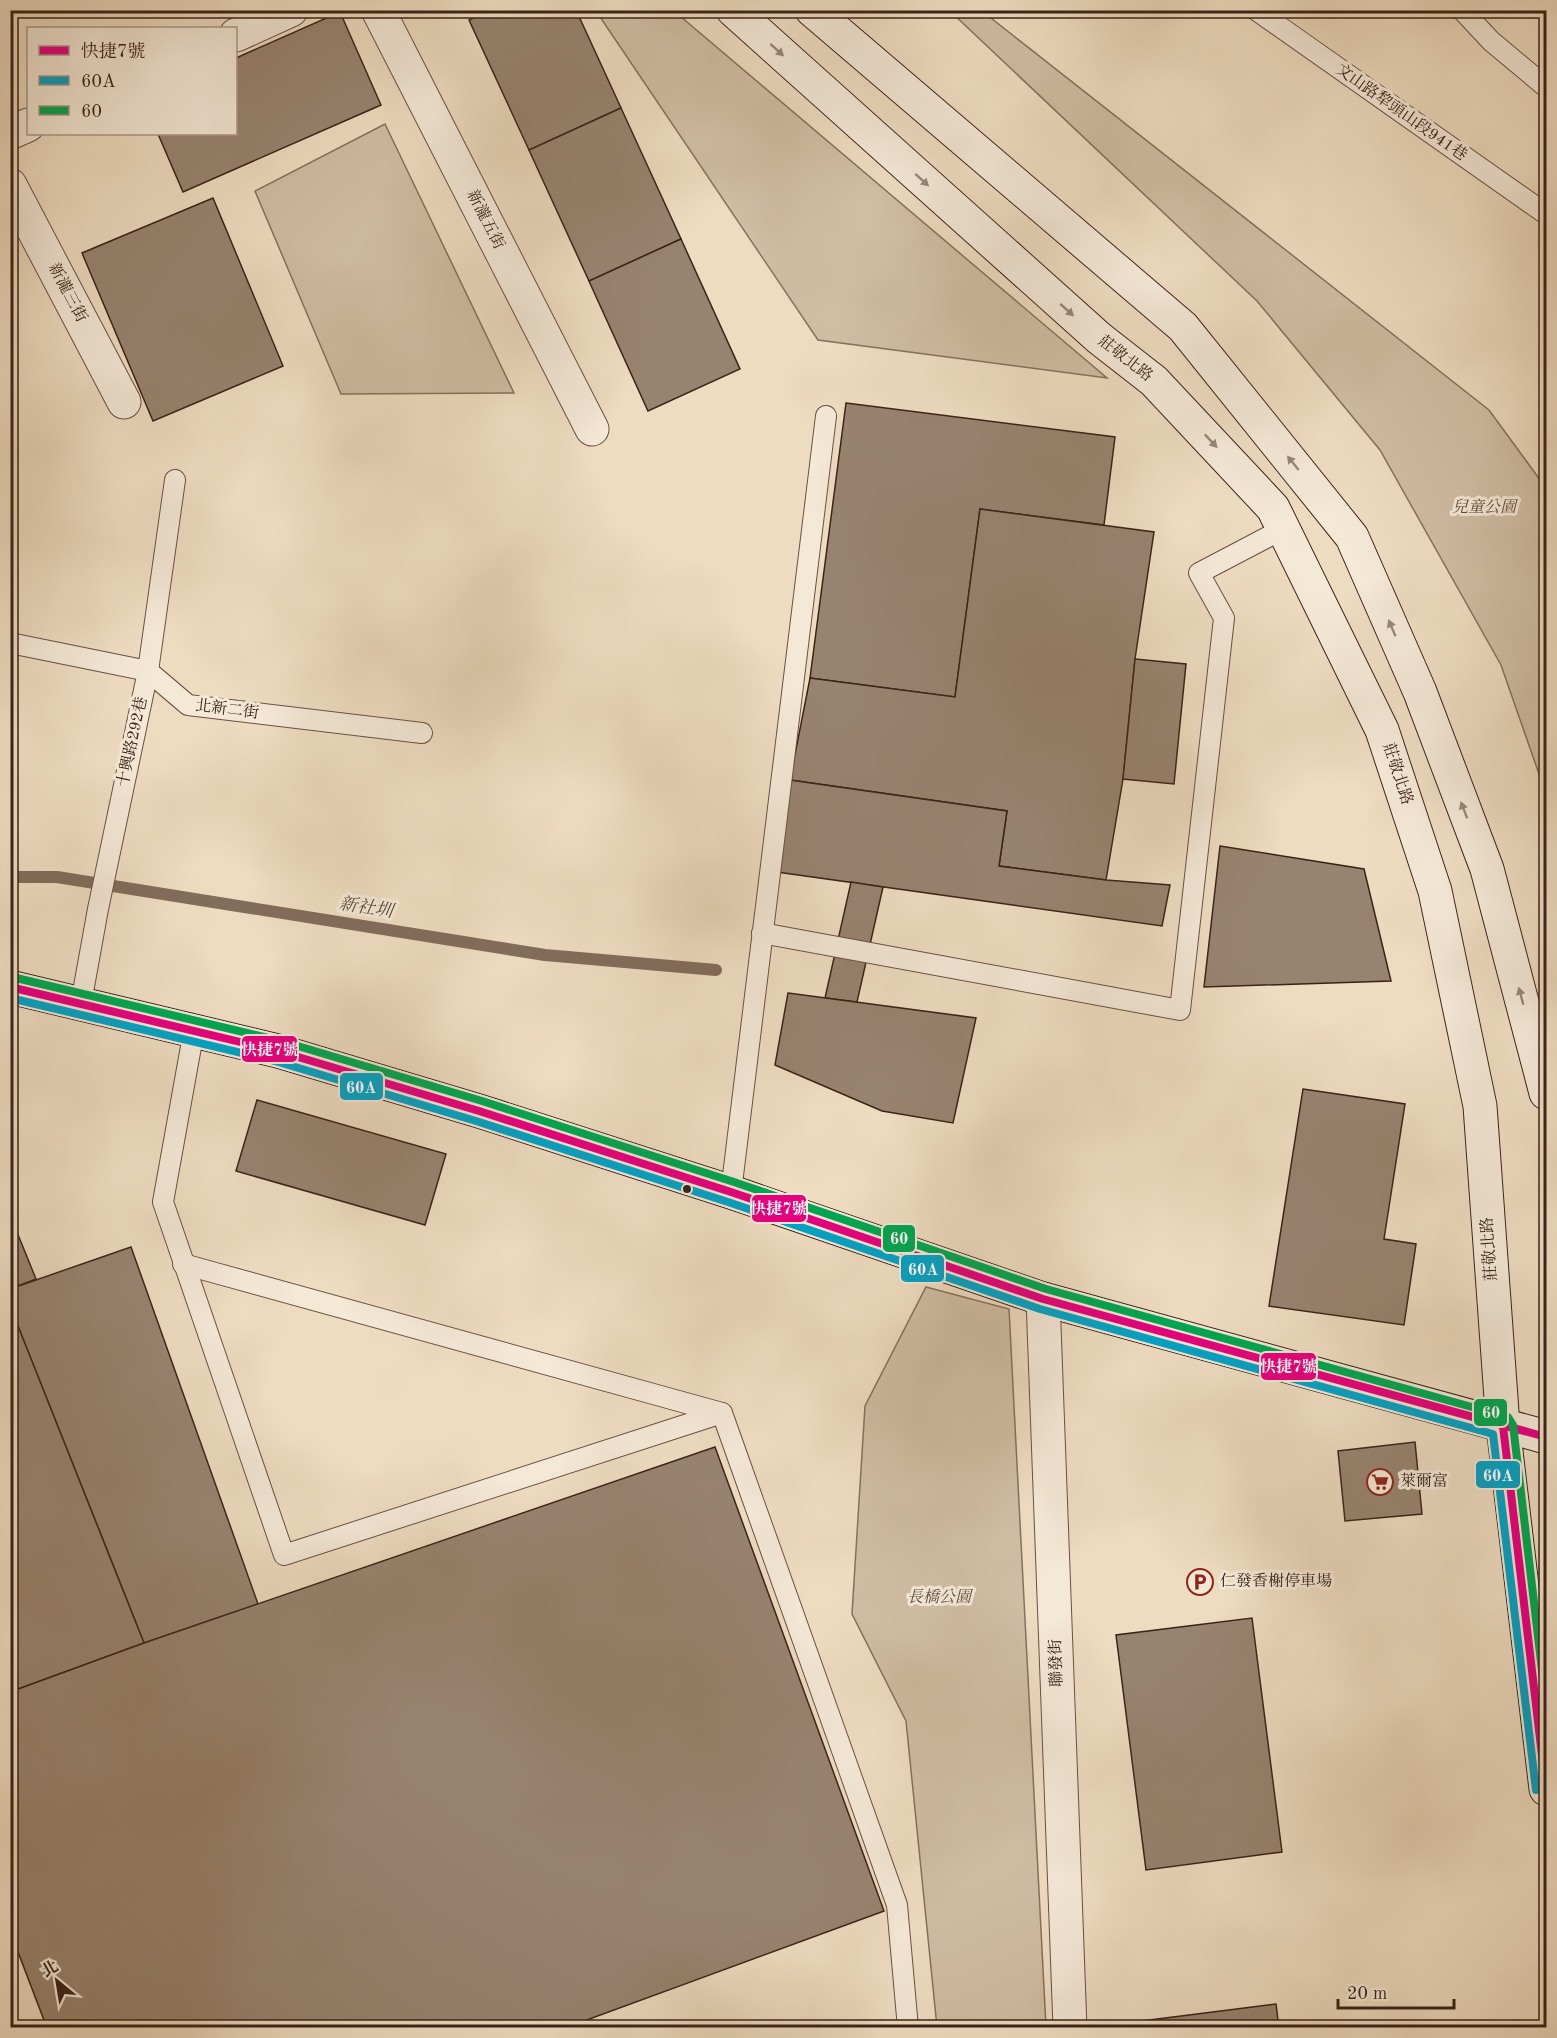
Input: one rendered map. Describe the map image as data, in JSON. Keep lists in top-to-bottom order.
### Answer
{
  "streets": {
    "street": [
      "新瀧五街",
      "新瀧三街",
      "莊敬北路",
      "聯發街"
    ],
    "lane": ["文山路犂頭山段941巷", "北新二街", "十興路292巷"]
  },
  "crossings": [
    ["北新二街", "十興路292巷"]
  ],
  "water": ["新社圳"],
  "parks": ["兒童公園", "長橋公園"],
  "places": {
    "supermarket": ["萊爾富"],
    "parking": ["仁發香榭停車場"]
  },
  "lines": ["transit line 60", "transit line 快捷7號", "transit line 60A"],
  "legend": ["快捷7號", "60A", "60"],
  "scale_bar": "20 m",
  "north": "top left"
}
